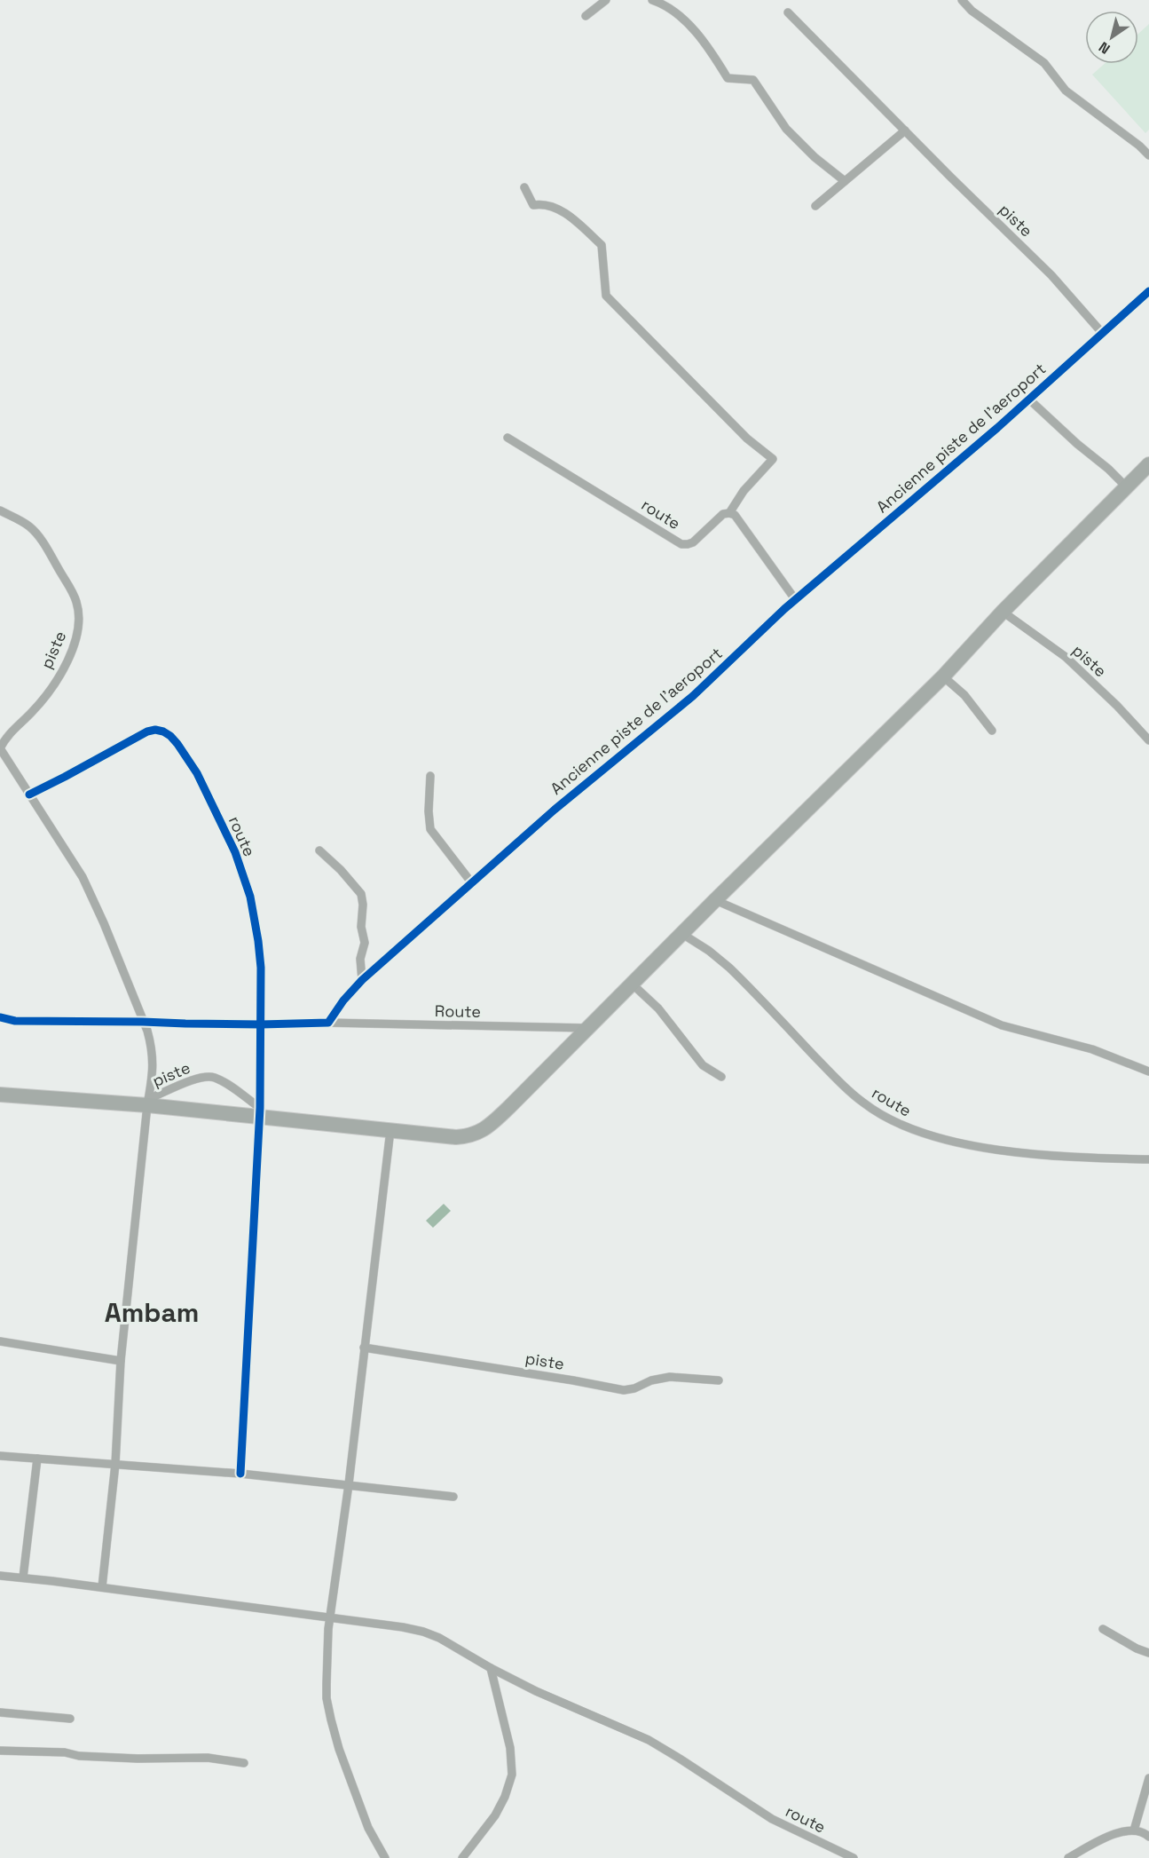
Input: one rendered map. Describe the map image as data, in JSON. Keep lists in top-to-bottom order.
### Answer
{
  "streets": {
    "street": [
      "piste",
      "Ancienne piste de l'aeroport",
      "route",
      "Route"
    ]
  },
  "crossings": [
    ["piste", "Ancienne piste de l'aeroport"],
    ["piste", "route"],
    ["Ancienne piste de l'aeroport", "Route"]
  ],
  "districts": ["Ambam"],
  "north": "bottom left"
}
